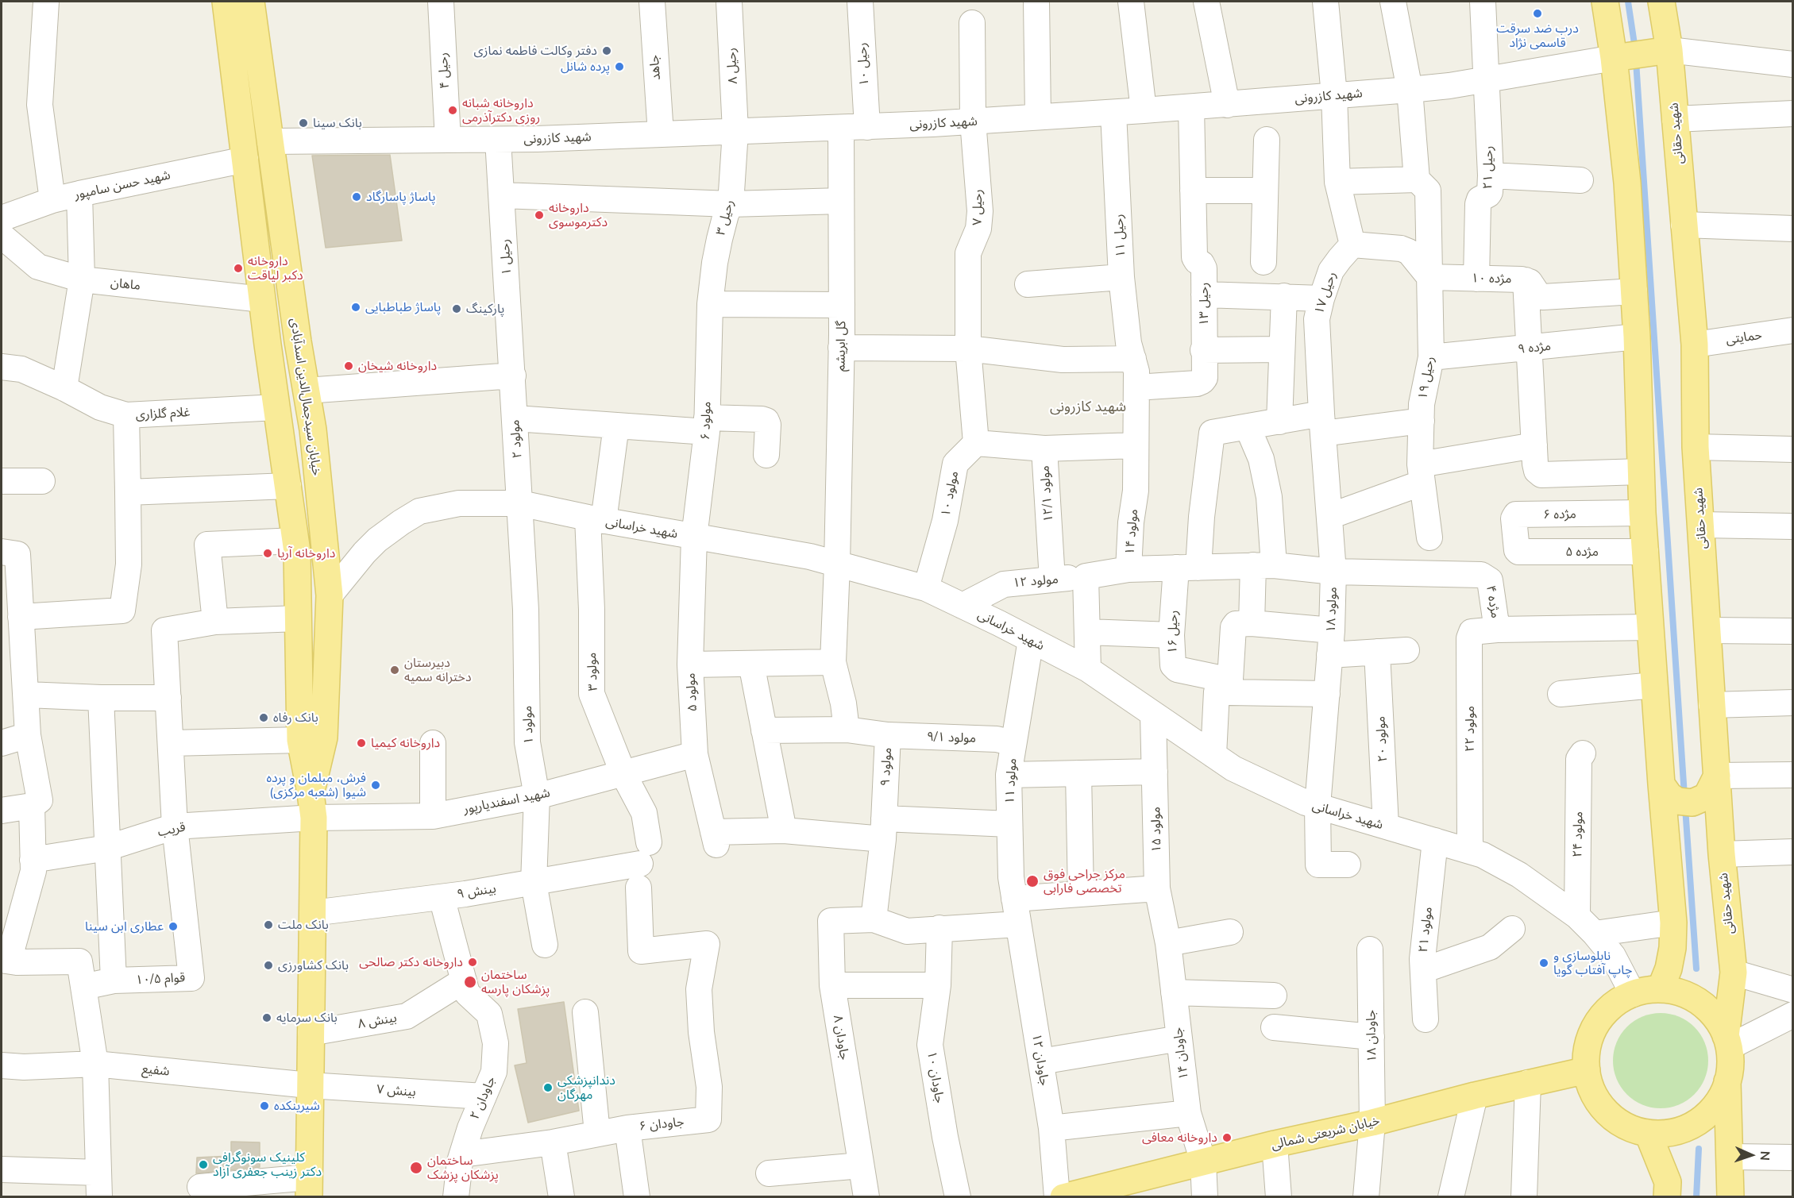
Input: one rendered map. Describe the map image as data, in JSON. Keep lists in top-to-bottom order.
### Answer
{
  "streets": {
    "main road": ["شهید حقانی", "خیابان سیدجمال‌الدین اسدآبادی", "خیابان شریعتی شمالی"],
    "street": [
      "رحیل ۱۰",
      "رحیل ۸",
      "جاهد",
      "رحیل ۴",
      "شهید کازرونی",
      "رحیل ۲۱",
      "شهید حسن سامپور",
      "رحیل ۷",
      "رحیل ۳",
      "رحیل ۱۱",
      "رحیل ۱",
      "مژده ۱۰",
      "ماهان",
      "رحیل ۱۷",
      "رحیل ۱۳",
      "حمایتی",
      "گل ابریشم",
      "مژده ۹",
      "رحیل ۱۹",
      "غلام گلزاری",
      "مولود ۶",
      "مولود ۲",
      "مولود ۱۰",
      "مولود ۱۲/۱",
      "مژده ۶",
      "شهید خراسانی",
      "مولود ۱۴",
      "مژده ۵",
      "مولود ۱۲",
      "مژده ۴",
      "مولود ۱۸",
      "رحیل ۱۶",
      "مولود ۳",
      "مولود ۵",
      "مولود ۱",
      "مولود ۲۲",
      "مولود ۹/۱",
      "مولود ۲۰",
      "مولود ۹",
      "مولود ۱۱",
      "شهید اسفندیارپور",
      "قریب",
      "مولود ۱۵",
      "مولود ۲۴",
      "بینش ۹",
      "مولود ۲۱",
      "قوام ۱۰/۵",
      "بینش ۸",
      "جاودان ۱۸",
      "جاودان ۸",
      "جاودان ۱۴",
      "جاودان ۱۲",
      "شفیع",
      "جاودان ۱۰",
      "بینش ۷",
      "جاودان ۲",
      "جاودان ۶"
    ]
  },
  "crossings": [
    ["رحیل ۱۰", "شهید کازرونی"],
    ["رحیل ۸", "شهید کازرونی"],
    ["رحیل ۸", "رحیل ۳"],
    ["جاهد", "شهید کازرونی"],
    ["رحیل ۴", "شهید کازرونی"],
    ["شهید کازرونی", "رحیل ۲۱"],
    ["شهید کازرونی", "رحیل ۷"],
    ["شهید کازرونی", "رحیل ۳"],
    ["شهید کازرونی", "رحیل ۱۱"],
    ["شهید کازرونی", "رحیل ۱"],
    ["شهید کازرونی", "رحیل ۱۳"],
    ["شهید کازرونی", "گل ابریشم"],
    ["شهید کازرونی", "رحیل ۱۹"],
    ["شهید کازرونی", "خیابان سیدجمال‌الدین اسدآبادی"],
    ["شهید حقانی", "حمایتی"],
    ["شهید حقانی", "شهید خراسانی"],
    ["شهید حقانی", "خیابان شریعتی شمالی"],
    ["رحیل ۲۱", "مژده ۱۰"],
    ["شهید حسن سامپور", "خیابان سیدجمال‌الدین اسدآبادی"],
    ["رحیل ۳", "مولود ۶"],
    ["رحیل ۱۱", "مولود ۱۴"],
    ["رحیل ۱", "مولود ۲"],
    ["مژده ۱۰", "رحیل ۱۹"],
    ["ماهان", "خیابان سیدجمال‌الدین اسدآبادی"],
    ["رحیل ۱۷", "مولود ۱۸"],
    ["رحیل ۱۳", "مولود ۱۴"],
    ["گل ابریشم", "شهید خراسانی"],
    ["مژده ۹", "رحیل ۱۹"],
    ["خیابان سیدجمال‌الدین اسدآبادی", "غلام گلزاری"],
    ["خیابان سیدجمال‌الدین اسدآبادی", "شهید خراسانی"],
    ["خیابان سیدجمال‌الدین اسدآبادی", "شهید اسفندیارپور"],
    ["خیابان سیدجمال‌الدین اسدآبادی", "قریب"],
    ["خیابان سیدجمال‌الدین اسدآبادی", "بینش ۹"],
    ["خیابان سیدجمال‌الدین اسدآبادی", "بینش ۸"],
    ["خیابان سیدجمال‌الدین اسدآبادی", "شفیع"],
    ["خیابان سیدجمال‌الدین اسدآبادی", "بینش ۷"],
    ["مولود ۶", "شهید خراسانی"],
    ["مولود ۶", "مولود ۵"],
    ["مولود ۲", "شهید خراسانی"],
    ["مولود ۲", "مولود ۱"],
    ["مولود ۱۰", "مولود ۱۲/۱"],
    ["مولود ۱۰", "شهید خراسانی"],
    ["مولود ۱۲/۱", "مولود ۱۲"],
    ["مژده ۶", "مژده ۵"],
    ["شهید خراسانی", "مولود ۱۲"],
    ["شهید خراسانی", "مولود ۱۸"],
    ["شهید خراسانی", "مولود ۳"],
    ["شهید خراسانی", "مولود ۵"],
    ["شهید خراسانی", "مولود ۱"],
    ["شهید خراسانی", "مولود ۲۲"],
    ["شهید خراسانی", "مولود ۲۰"],
    ["شهید خراسانی", "مولود ۱۱"],
    ["شهید خراسانی", "مولود ۱۵"],
    ["شهید خراسانی", "مولود ۲۴"],
    ["شهید خراسانی", "مولود ۲۱"],
    ["شهید خراسانی", "خیابان شریعتی شمالی"],
    ["مولود ۱۴", "مولود ۱۲"],
    ["مولود ۱۴", "مژده ۴"],
    ["مژده ۴", "مولود ۱۸"],
    ["مژده ۴", "رحیل ۱۶"],
    ["مژده ۴", "مولود ۲۲"],
    ["مولود ۳", "شهید اسفندیارپور"],
    ["مولود ۳", "بینش ۹"],
    ["مولود ۳", "جاودان ۶"],
    ["مولود ۵", "شهید اسفندیارپور"],
    ["مولود ۱", "شهید اسفندیارپور"],
    ["مولود ۱", "بینش ۹"],
    ["مولود ۹/۱", "مولود ۹"],
    ["مولود ۹/۱", "مولود ۱۱"],
    ["مولود ۹", "جاودان ۸"],
    ["مولود ۱۱", "جاودان ۱۲"],
    ["شهید اسفندیارپور", "قریب"],
    ["قریب", "قوام ۱۰/۵"],
    ["مولود ۱۵", "جاودان ۱۴"],
    ["بینش ۹", "جاودان ۲"],
    ["بینش ۸", "جاودان ۲"],
    ["جاودان ۱۸", "خیابان شریعتی شمالی"],
    ["جاودان ۱۴", "خیابان شریعتی شمالی"],
    ["شفیع", "بینش ۷"],
    ["بینش ۷", "جاودان ۲"]
  ],
  "districts": ["شهید کازرونی"],
  "places": [
    "درب ضد سرقت قاسمی نژاد",
    "دفتر وکالت فاطمه نمازی",
    "پرده شانل",
    "داروخانه شبانه روزی دکترآذرمی",
    "بانک سینا",
    "پاساژ پاسارگاد",
    "داروخانه دکترموسوی",
    "داروخانه دکبر لیاقت",
    "پاساژ طباطبایی",
    "پارکینگ",
    "داروخانه شیخان",
    "داروخانه آریا",
    "دبیرستان دخترانه سمیه",
    "بانک رفاه",
    "داروخانه کیمیا",
    "فرش، مبلمان و پرده شیوا (شعبه مرکزی)",
    "مرکز جراحی فوق تخصصی فارابی",
    "بانک ملت",
    "عطاری ابن سینا",
    "داروخانه دکتر صالحی",
    "نابلوسازی و چاپ آفتاب گویا",
    "بانک کشاورزی",
    "ساختمان پزشکان پارسه",
    "بانک سرمایه",
    "دندانپزشکی مهرگان",
    "شیرینکده",
    "داروخانه معافی",
    "کلینیک سونوگرافی دکتر زینب جعفری آزاد",
    "ساختمان پزشکان پزشک"
  ],
  "north": "right"
}
